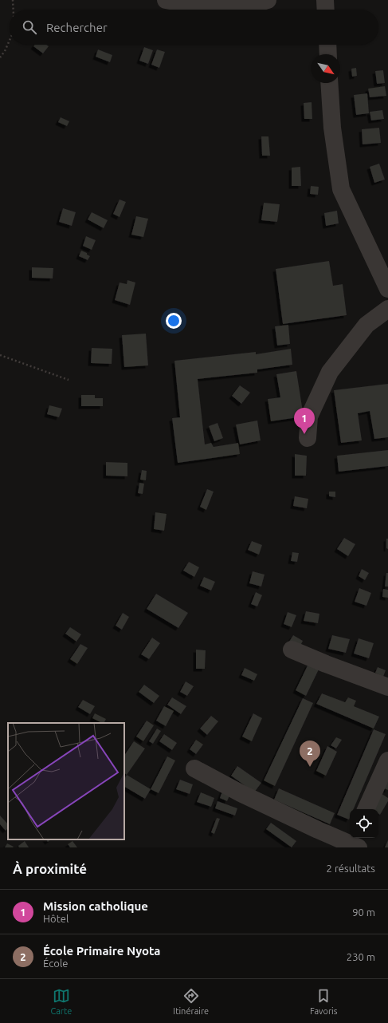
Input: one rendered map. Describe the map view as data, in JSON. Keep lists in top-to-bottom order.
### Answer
{
  "north": "bottom right",
  "page": {
    "search": "Rechercher",
    "pins": ["1", "2"],
    "heading": ["À proximité", "2 résultats"],
    "list": [
      {
        "mark": "1",
        "name": "Mission catholique",
        "note": "Hôtel",
        "value": "90 m"
      },
      {
        "mark": "2",
        "name": "École Primaire Nyota",
        "note": "École",
        "value": "230 m"
      }
    ],
    "nav": ["Carte", "Itinéraire", "Favoris"]
  }
}
